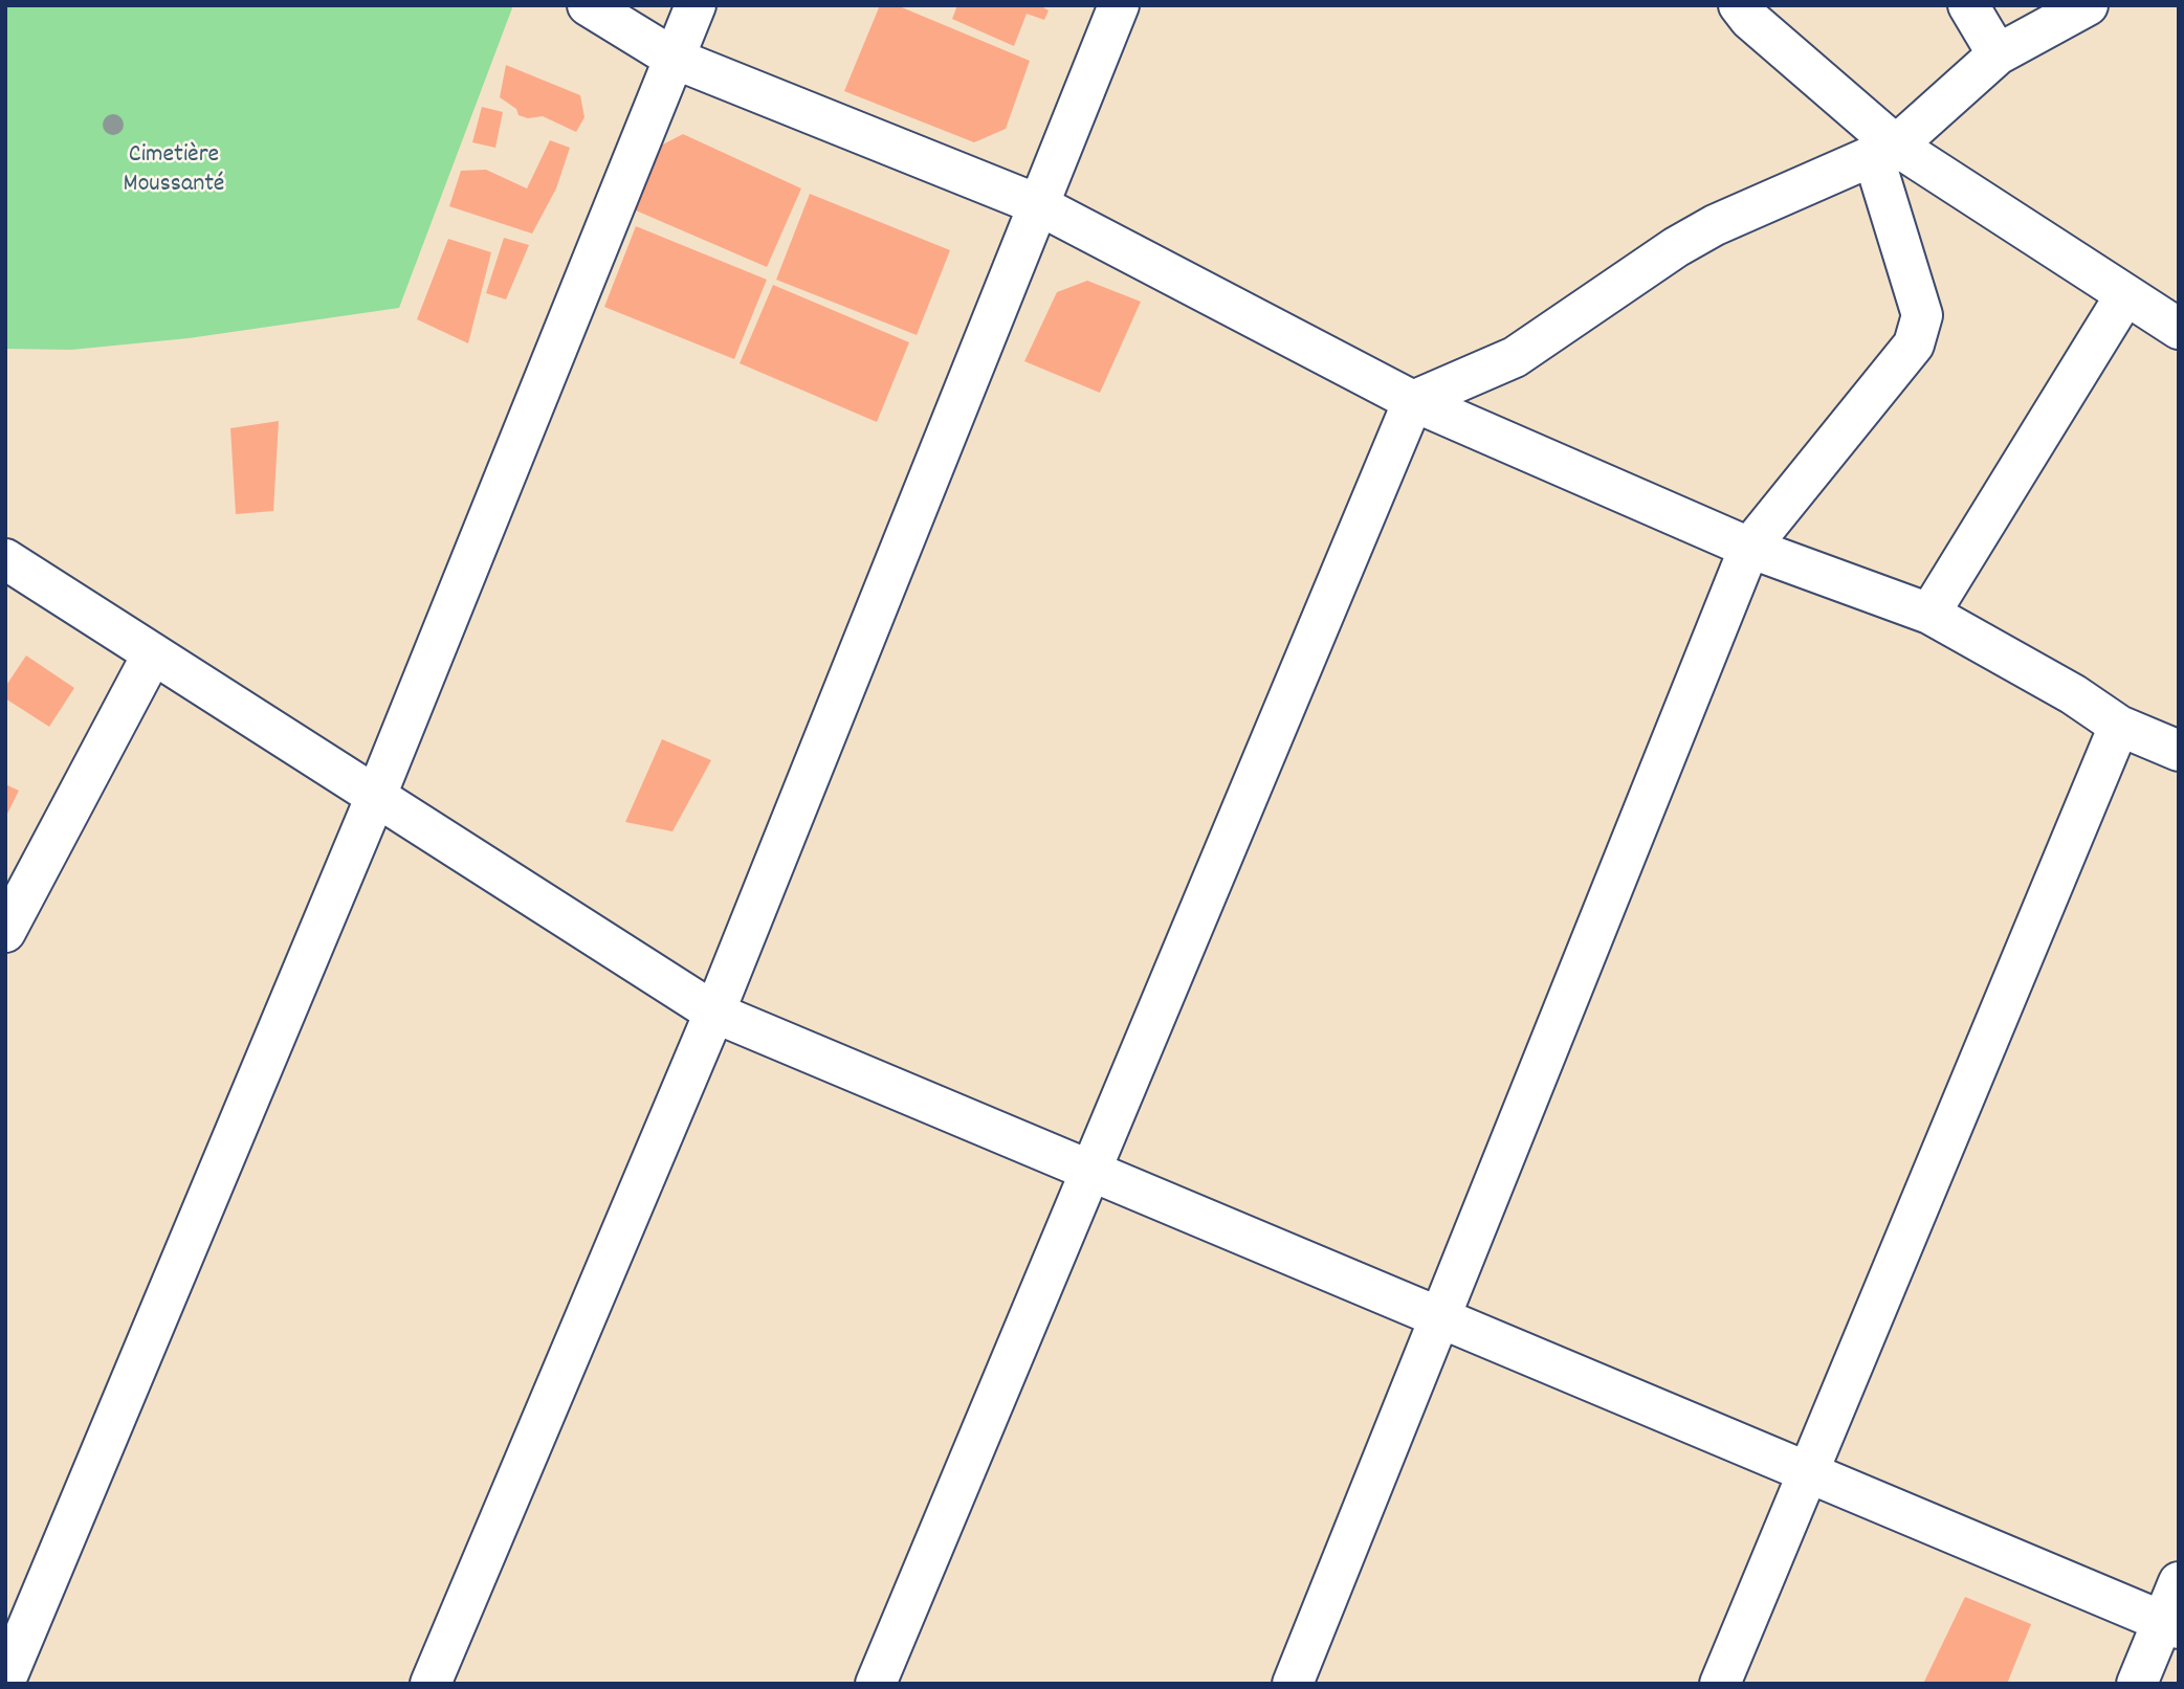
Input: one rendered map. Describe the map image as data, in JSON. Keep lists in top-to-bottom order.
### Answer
{
  "parks": ["Cimetière Moussanté"]
}
